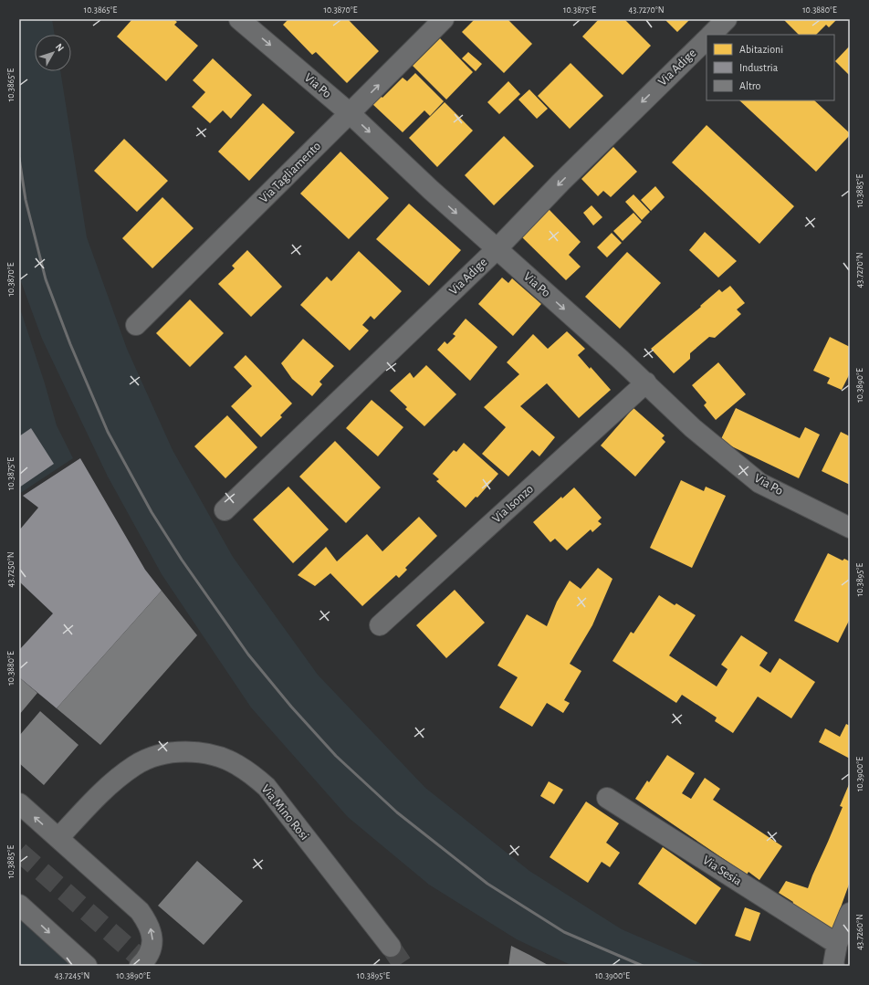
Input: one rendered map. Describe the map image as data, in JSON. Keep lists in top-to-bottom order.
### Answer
{
  "streets": {
    "street": [
      "Via Adige",
      "Via Po",
      "Via Tagliamento",
      "Via Isonzo",
      "Via Mino Rosi",
      "Via Sesia"
    ]
  },
  "crossings": [
    ["Via Adige", "Via Po"],
    ["Via Po", "Via Tagliamento"],
    ["Via Po", "Via Isonzo"]
  ],
  "one_way": ["Via Adige", "Via Po"],
  "legend": ["Abitazioni", "Industria", "Altro"],
  "north": "top right",
  "coordinates": [
    "10.3865°E",
    "10.3870°E",
    "10.3875°E",
    "43.7270°N",
    "10.3880°E",
    "10.3885°E",
    "10.3890°E",
    "43.7250°N",
    "10.3895°E",
    "10.3900°E",
    "43.7260°N",
    "43.7245°N"
  ]
}
